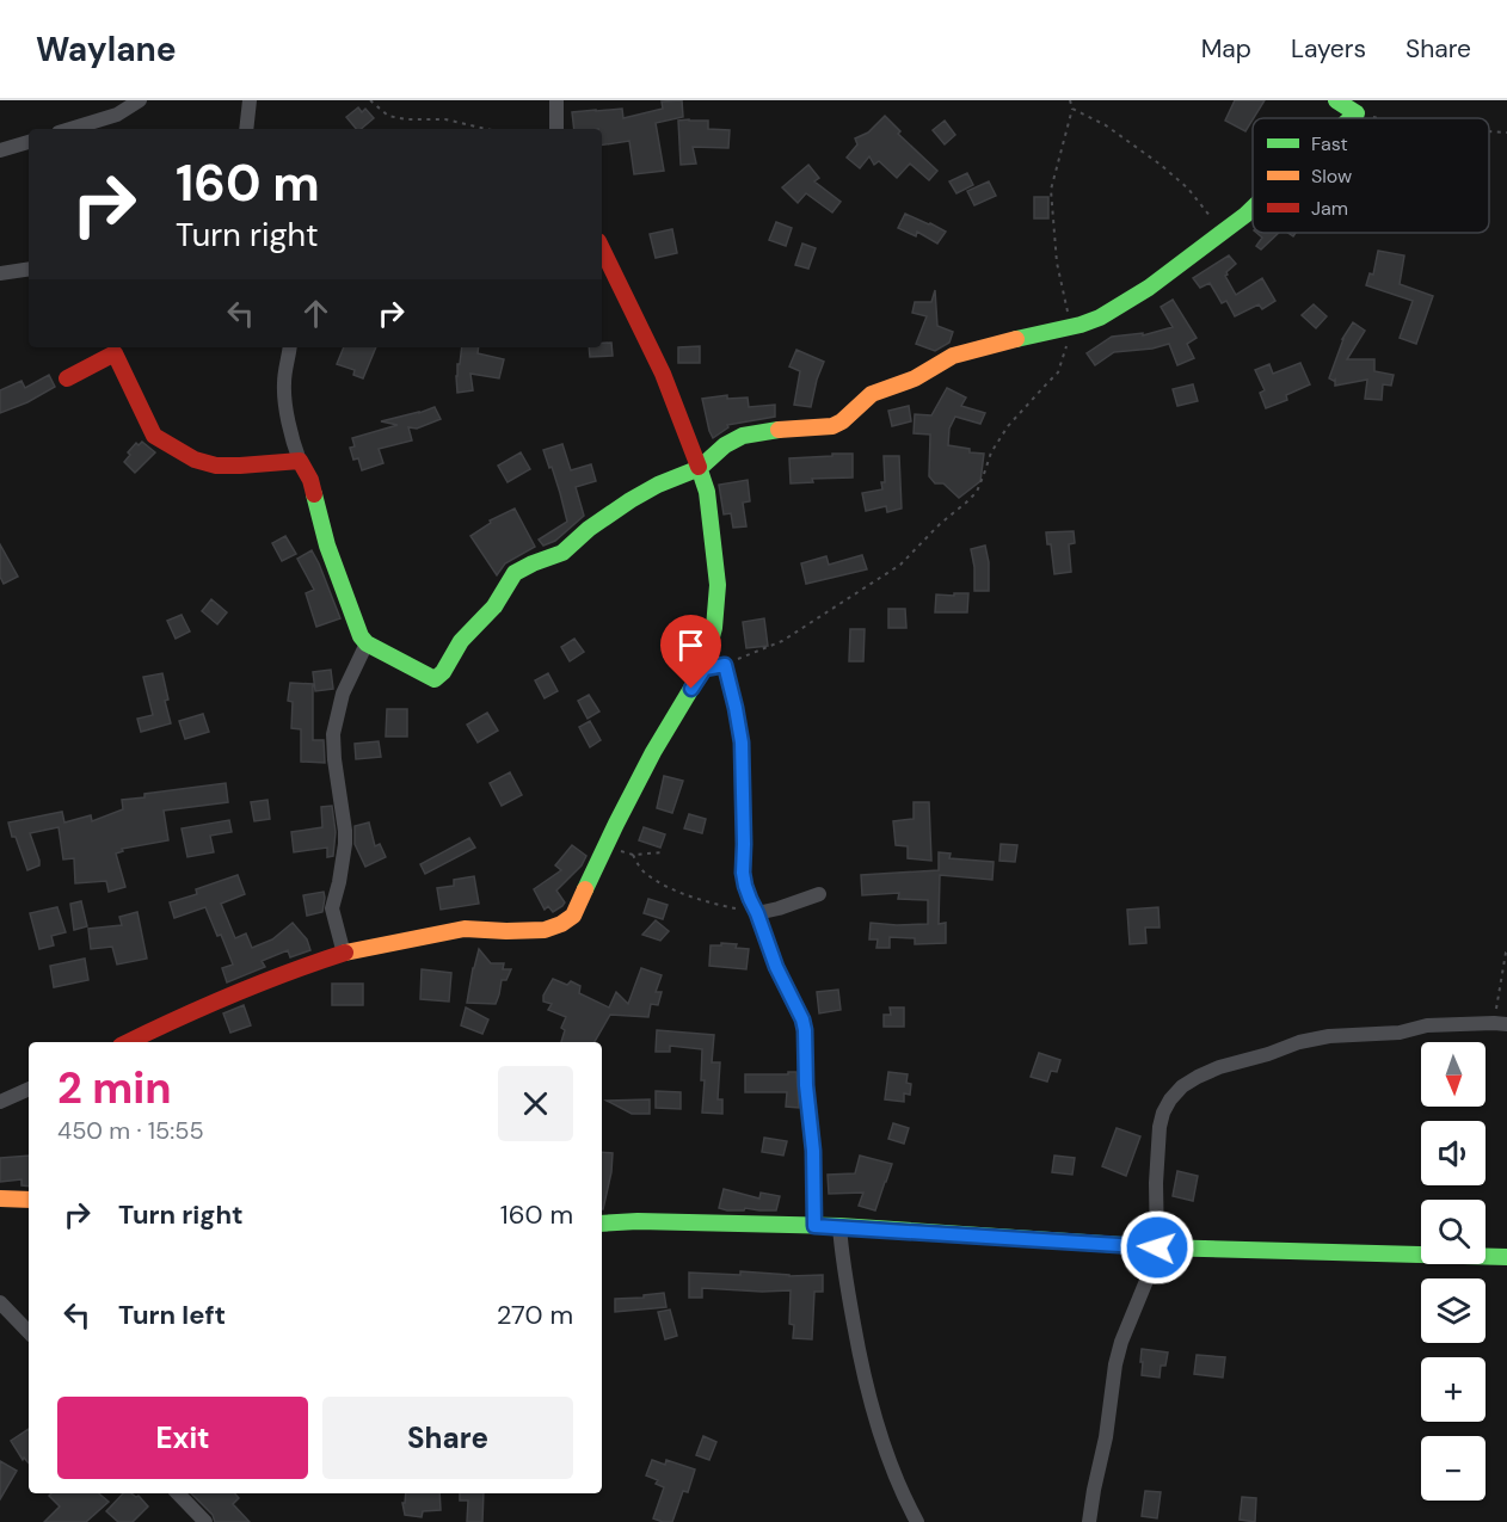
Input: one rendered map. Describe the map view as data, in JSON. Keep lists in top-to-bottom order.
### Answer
{
  "legend": ["Fast", "Slow", "Jam"],
  "north": "bottom",
  "page": {
    "header": "Waylane",
    "nav": ["Map", "Layers", "Share"],
    "turn": ["160 m", "Turn right"],
    "map_buttons": ["+", "−"],
    "heading": ["2 min", "450 m · 15:55"],
    "list": [
      {
        "name": "Turn right",
        "value": "160 m"
      },
      {
        "name": "Turn left",
        "value": "270 m"
      }
    ],
    "buttons": ["Exit", "Share"]
  }
}
